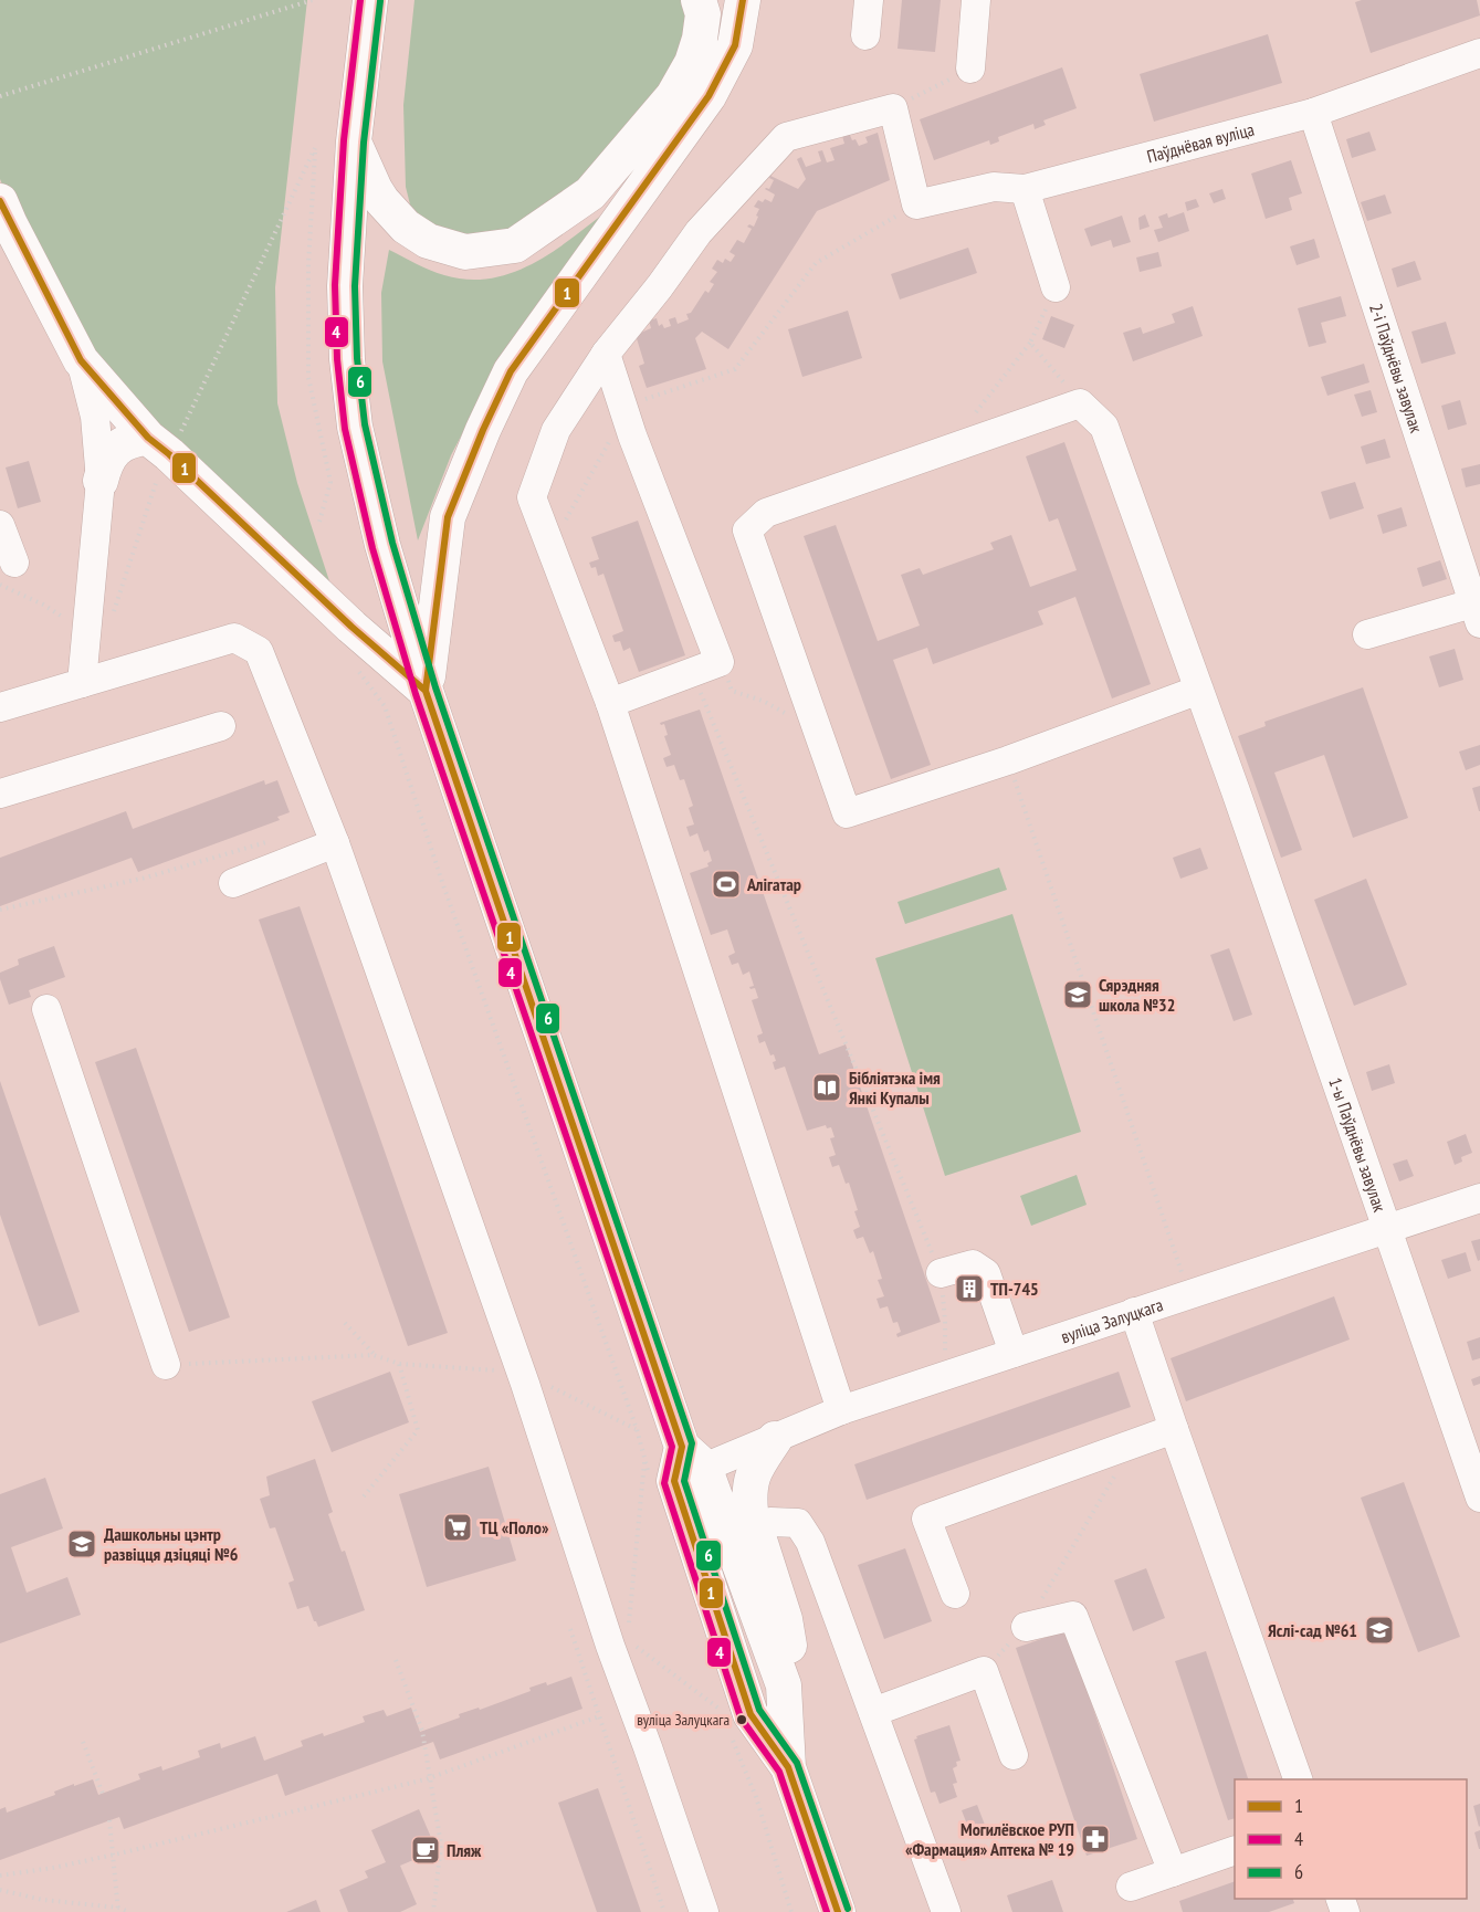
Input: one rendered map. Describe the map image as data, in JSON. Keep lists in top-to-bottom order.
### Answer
{
  "streets": {
    "street": [
      "Паўднёвая вуліца",
      "2-і Паўднёвы завулак",
      "1-ы Паўднёвы завулак",
      "вуліца Залуцкага"
    ]
  },
  "crossings": [
    ["Паўднёвая вуліца", "2-і Паўднёвы завулак"],
    ["1-ы Паўднёвы завулак", "вуліца Залуцкага"]
  ],
  "places": {
    "sports": ["Алігатар"],
    "school or university": ["Сярэдняя школа №32", "Дашкольны цэнтр развіцця дзіцяці №6", "Яслі-сад №61"],
    "library": ["Бібліятэка імя Янкі Купалы"],
    "building": ["ТП-745"],
    "supermarket": ["ТЦ «Поло»"],
    "other": ["вуліца Залуцкага"],
    "pharmacy": ["Могилёвское РУП «Фармация» Аптека № 19"],
    "cafe": ["Пляж"]
  },
  "lines": ["transit line 1", "transit line 4", "transit line 6"],
  "legend": ["1", "4", "6"]
}
